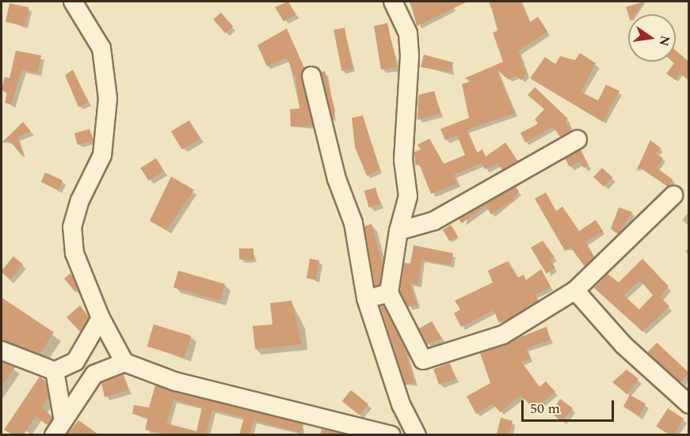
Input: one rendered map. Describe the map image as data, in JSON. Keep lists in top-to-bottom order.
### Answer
{
  "scale_bar": "50 m",
  "north": "right"
}
